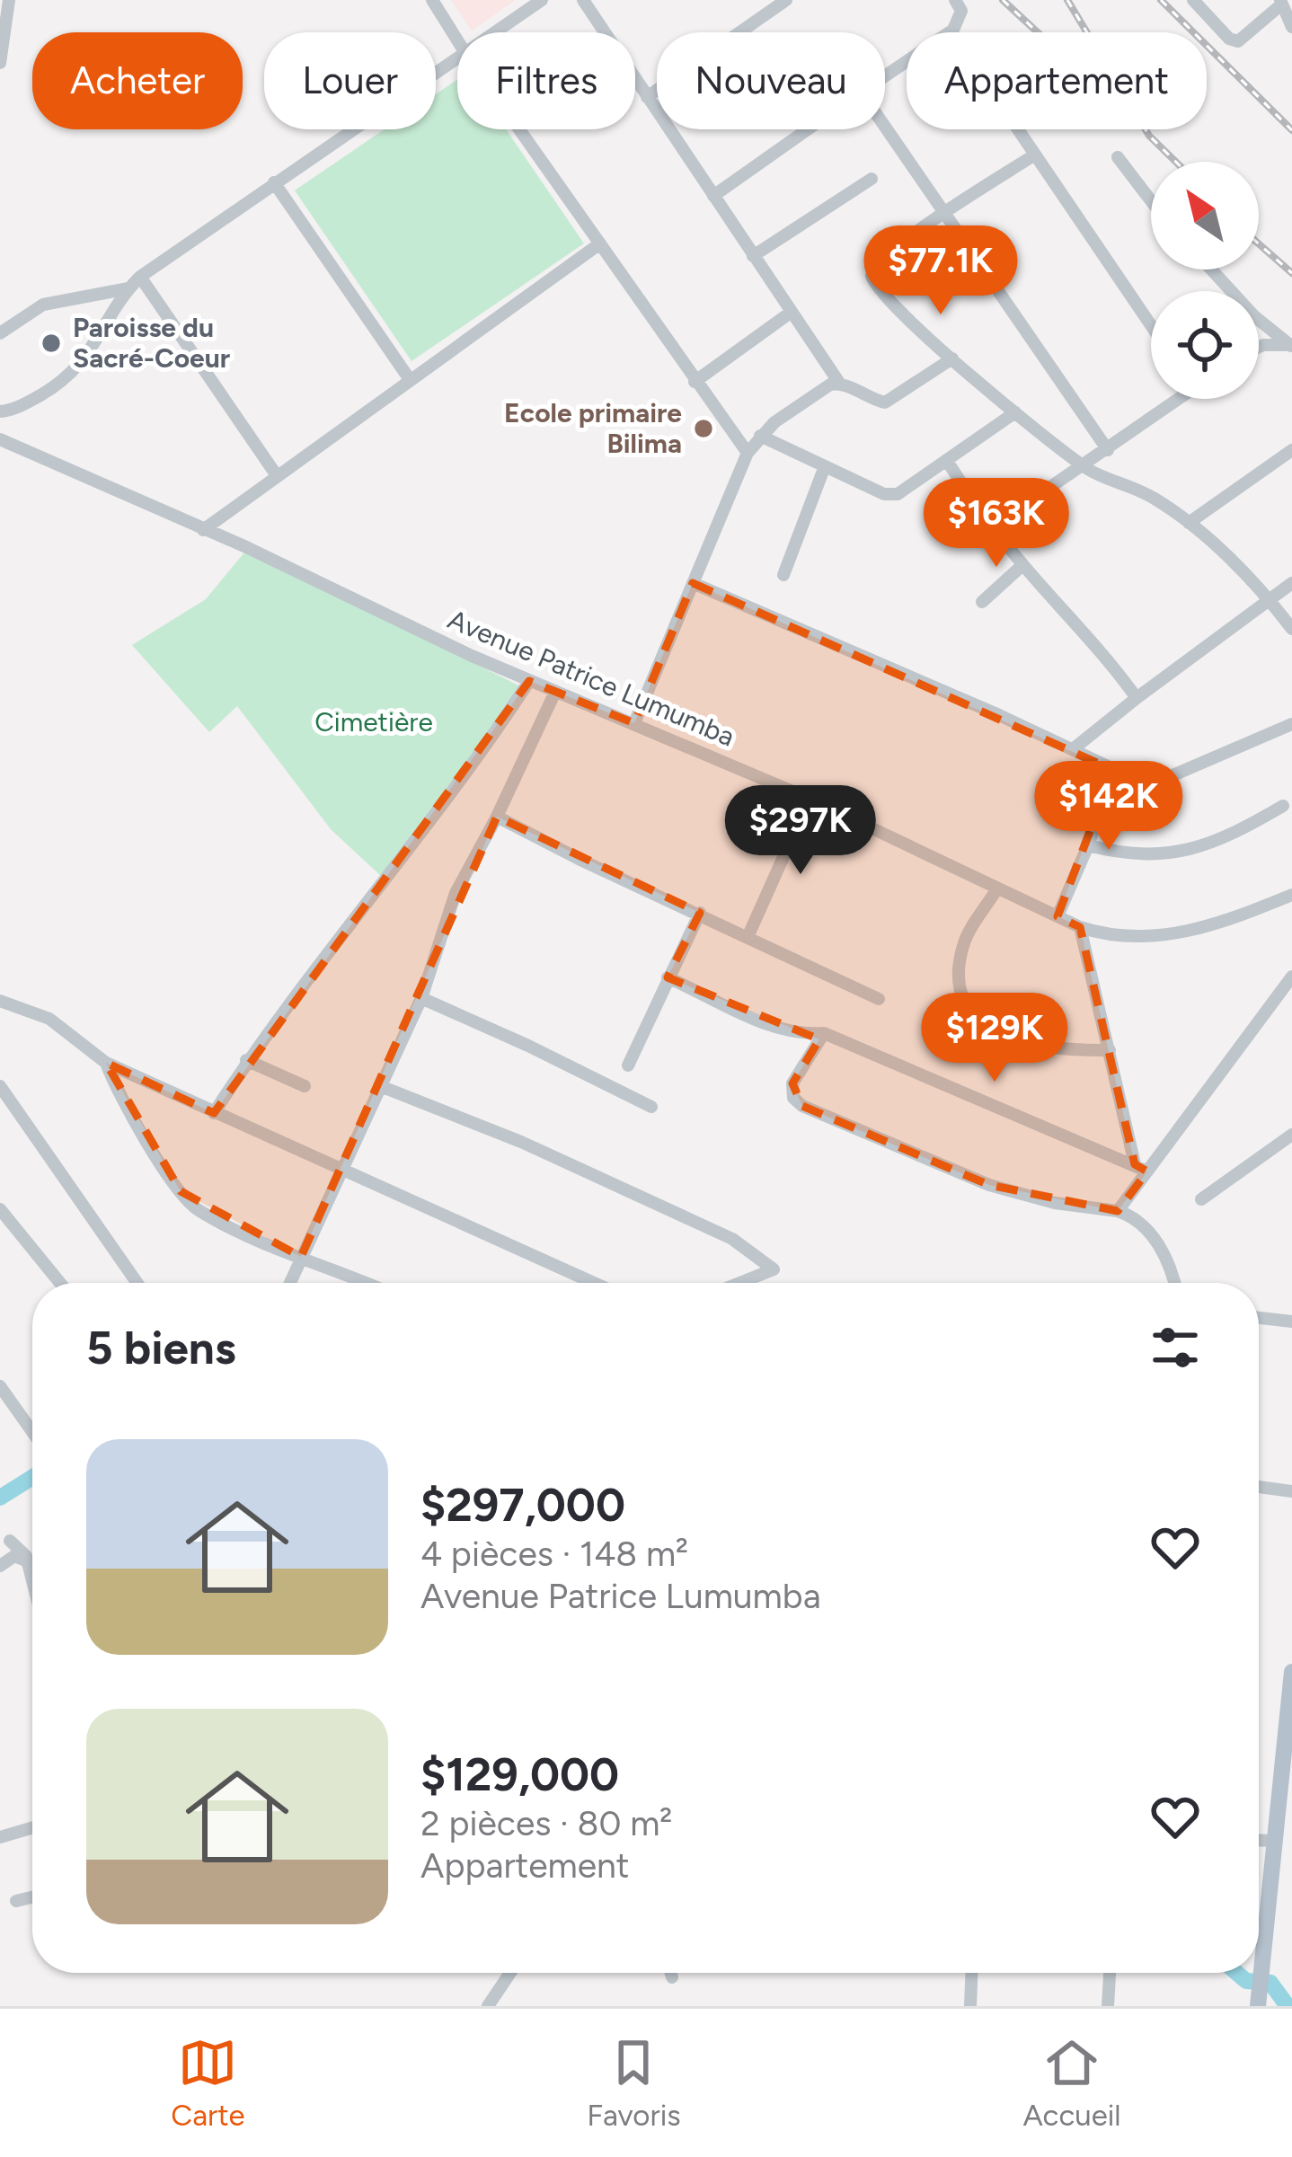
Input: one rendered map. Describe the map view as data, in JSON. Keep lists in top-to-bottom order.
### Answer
{
  "streets": {
    "street": ["Avenue Patrice Lumumba"]
  },
  "parks": ["Cimetière"],
  "places": ["Paroisse du Sacré-Coeur", "Ecole primaire Bilima"],
  "north": "top left",
  "page": {
    "chip": [
      "Acheter",
      "Louer",
      "Filtres",
      "Nouveau",
      "Appartement"
    ],
    "price": [
      "$77.1K",
      "$163K",
      "$142K",
      "$297K",
      "$129K"
    ],
    "heading": "5 biens",
    "list": [
      {
        "name": "$297,000",
        "note": "4 pièces · 148 m² · Avenue Patrice Lumumba"
      },
      {
        "name": "$129,000",
        "note": "2 pièces · 80 m² · Appartement"
      }
    ],
    "tabs": ["Carte", "Favoris", "Accueil"]
  }
}
